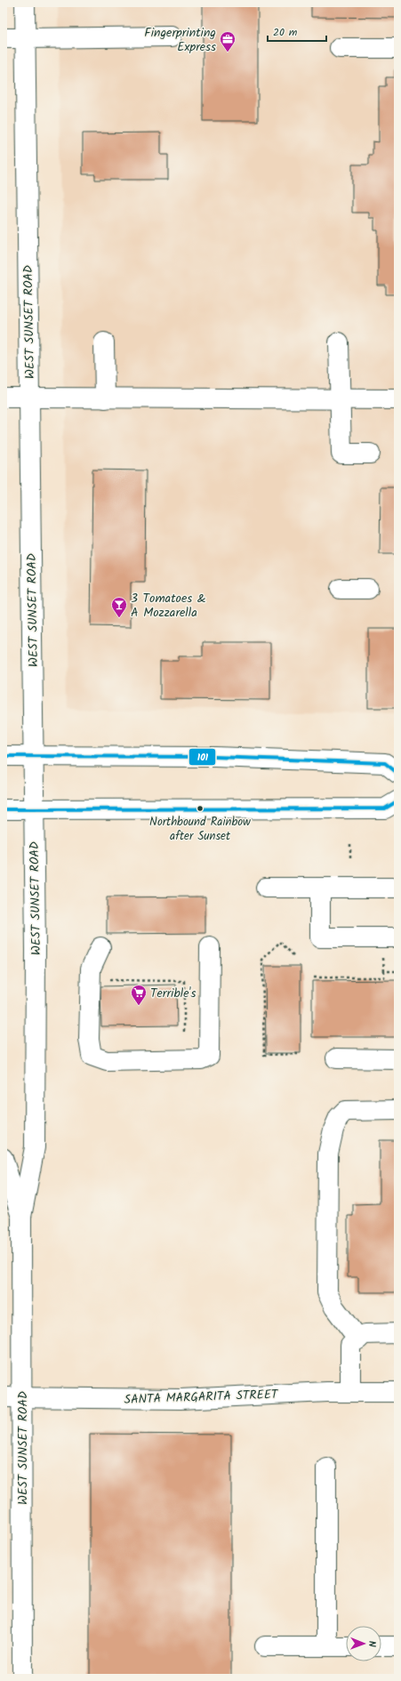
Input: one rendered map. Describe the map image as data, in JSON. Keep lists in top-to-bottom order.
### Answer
{
  "streets": {
    "main road": ["WEST SUNSET ROAD", "SANTA MARGARITA STREET"]
  },
  "crossings": [
    ["WEST SUNSET ROAD", "SANTA MARGARITA STREET"]
  ],
  "places": {
    "office": ["Fingerprinting Express"],
    "bar": ["3 Tomatoes & A Mozzarella"],
    "other": ["Northbound Rainbow after Sunset"],
    "supermarket": ["Terrible's"]
  },
  "lines": ["transit line 101"],
  "scale_bar": "20 m",
  "north": "right"
}
